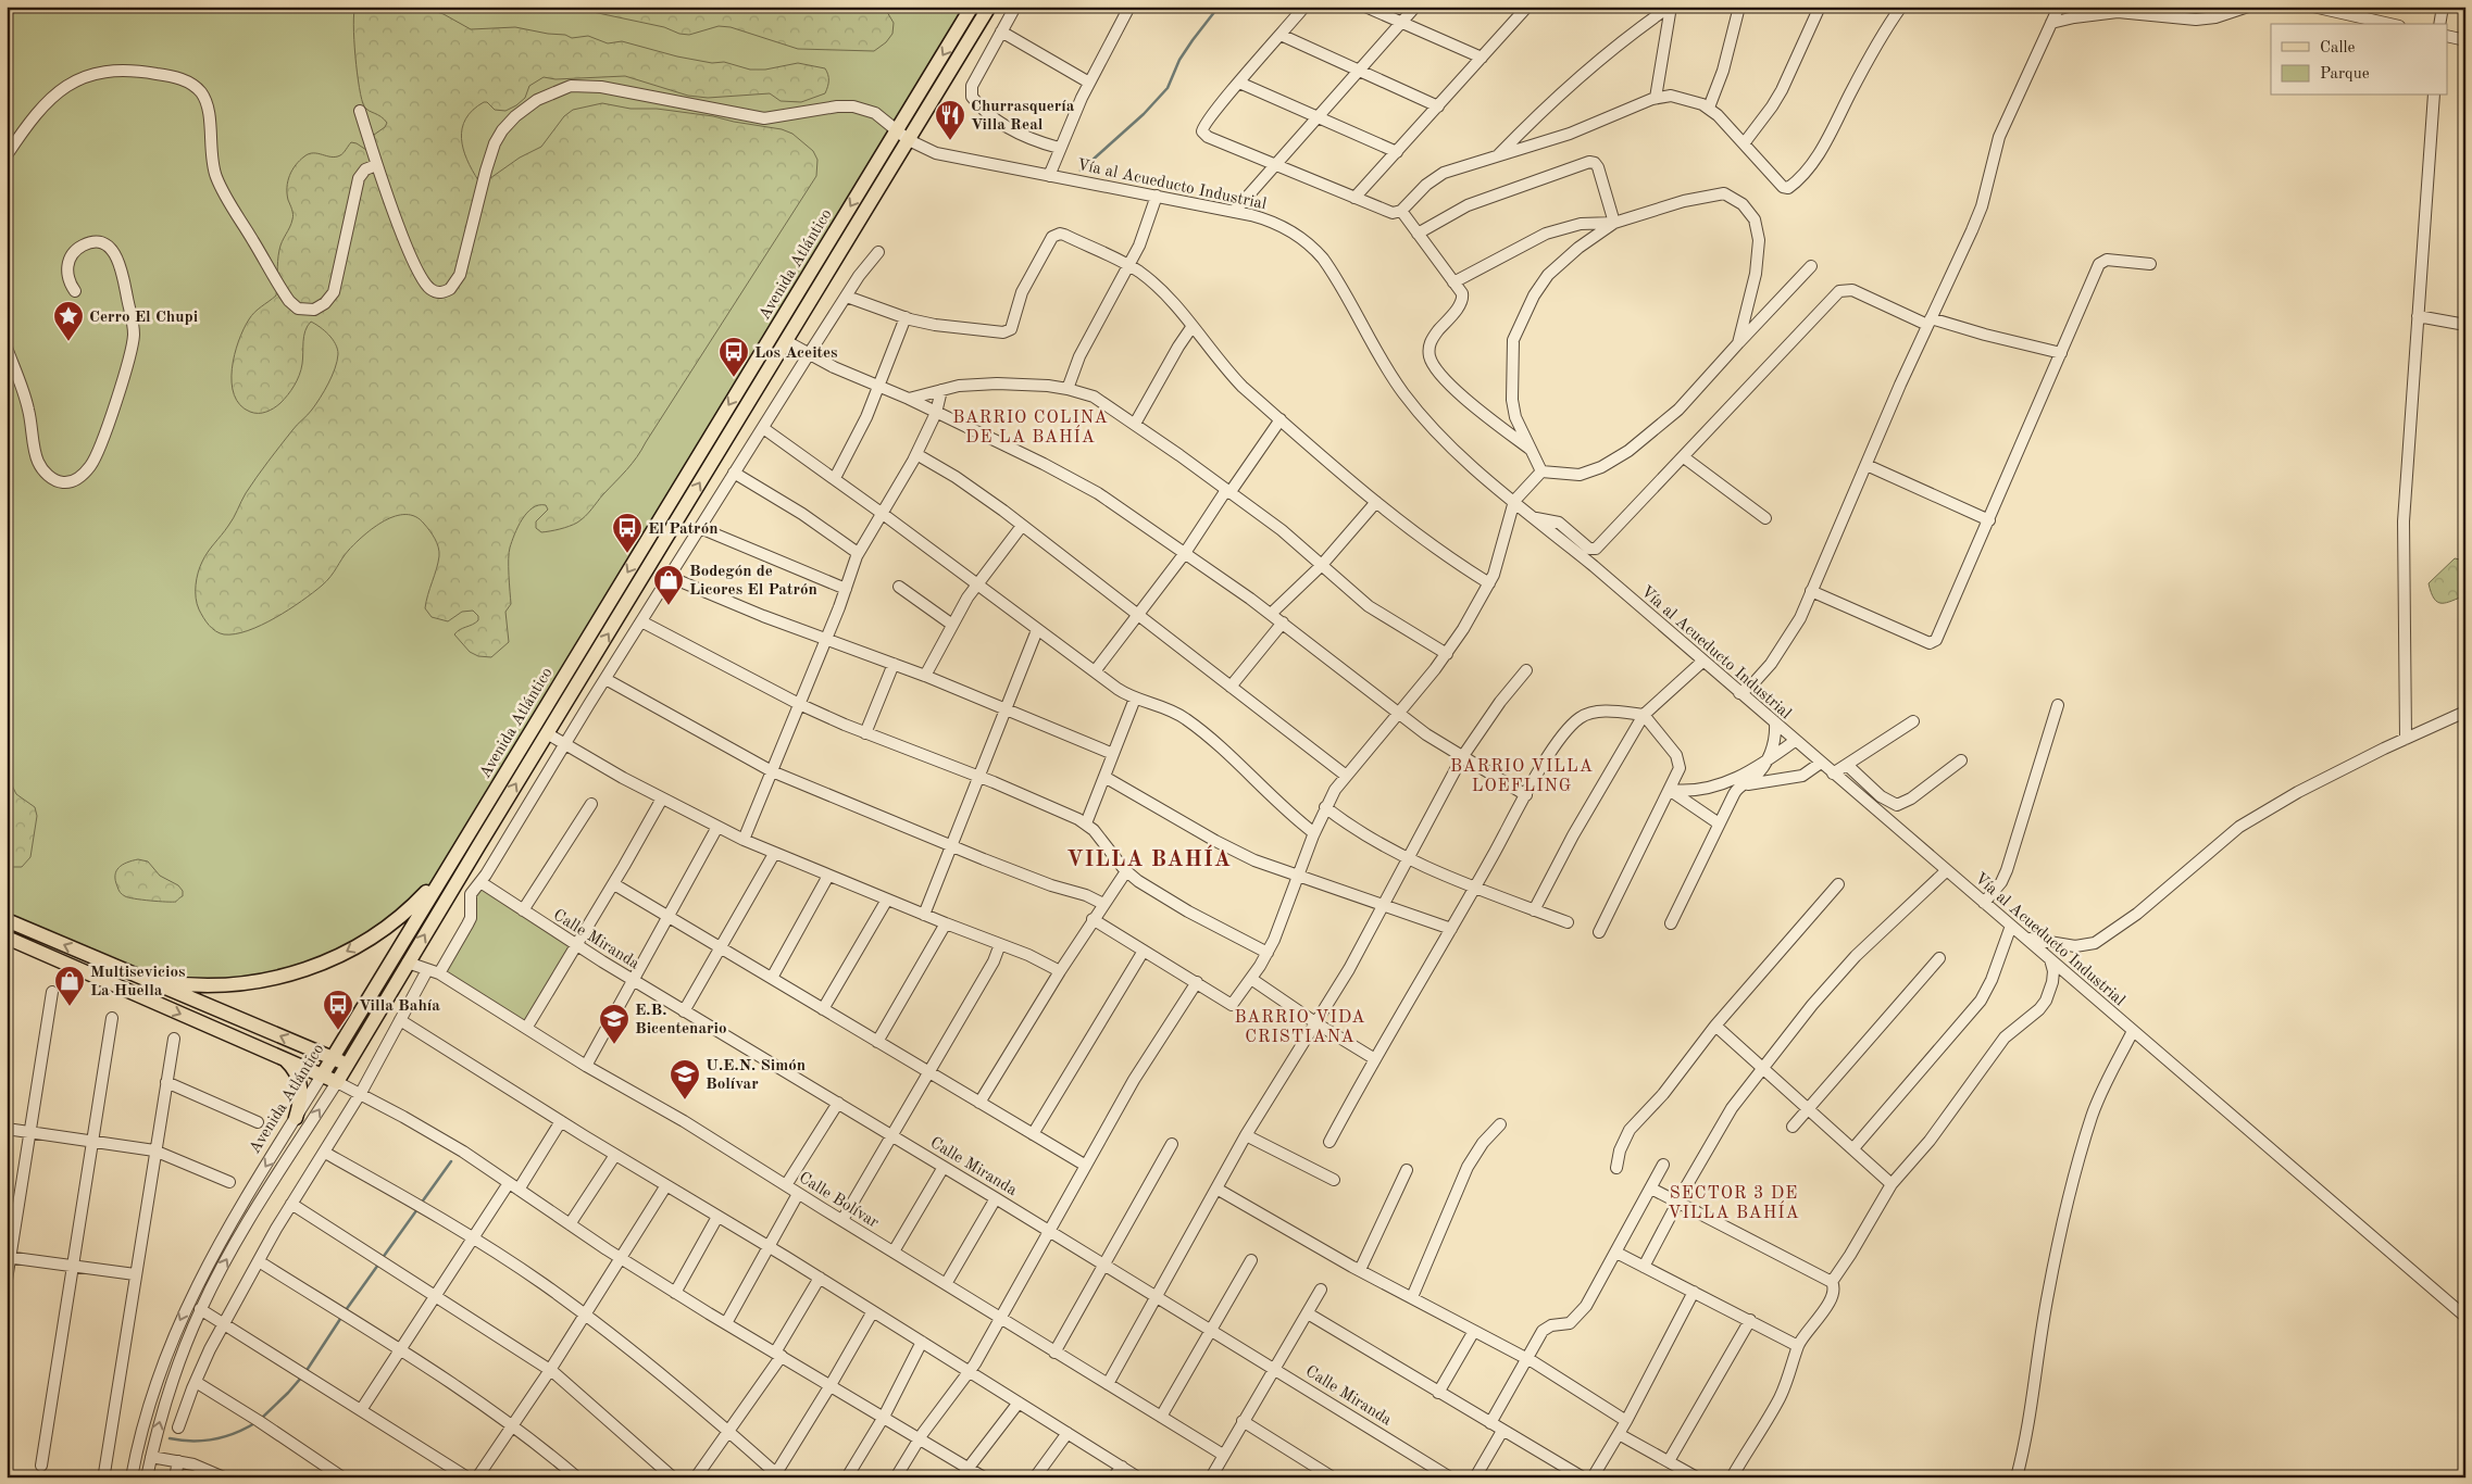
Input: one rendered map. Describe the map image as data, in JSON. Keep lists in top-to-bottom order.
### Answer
{
  "streets": {
    "main road": ["Avenida Atlántico"],
    "street": ["Vía al Acueducto Industrial", "Calle Miranda", "Calle Bolívar"]
  },
  "crossings": [
    ["Vía al Acueducto Industrial", "Avenida Atlántico"],
    ["Avenida Atlántico", "Calle Bolívar"]
  ],
  "districts": [
    "BARRIO COLINA DE LA BAHÍA",
    "BARRIO VILLA LOEFLING",
    "VILLA BAHÍA",
    "BARRIO VIDA CRISTIANA",
    "SECTOR 3 DE VILLA BAHÍA"
  ],
  "places": {
    "restaurant": ["Churrasquería Villa Real"],
    "place": ["Cerro El Chupi"],
    "bus stop": ["Los Aceites", "El Patrón", "Villa Bahía"],
    "shop": ["Bodegón de Licores El Patrón", "Multisevicios La Huella"],
    "school or university": ["E.B. Bicentenario", "U.E.N. Simón Bolívar"]
  },
  "legend": ["Calle", "Parque"]
}
